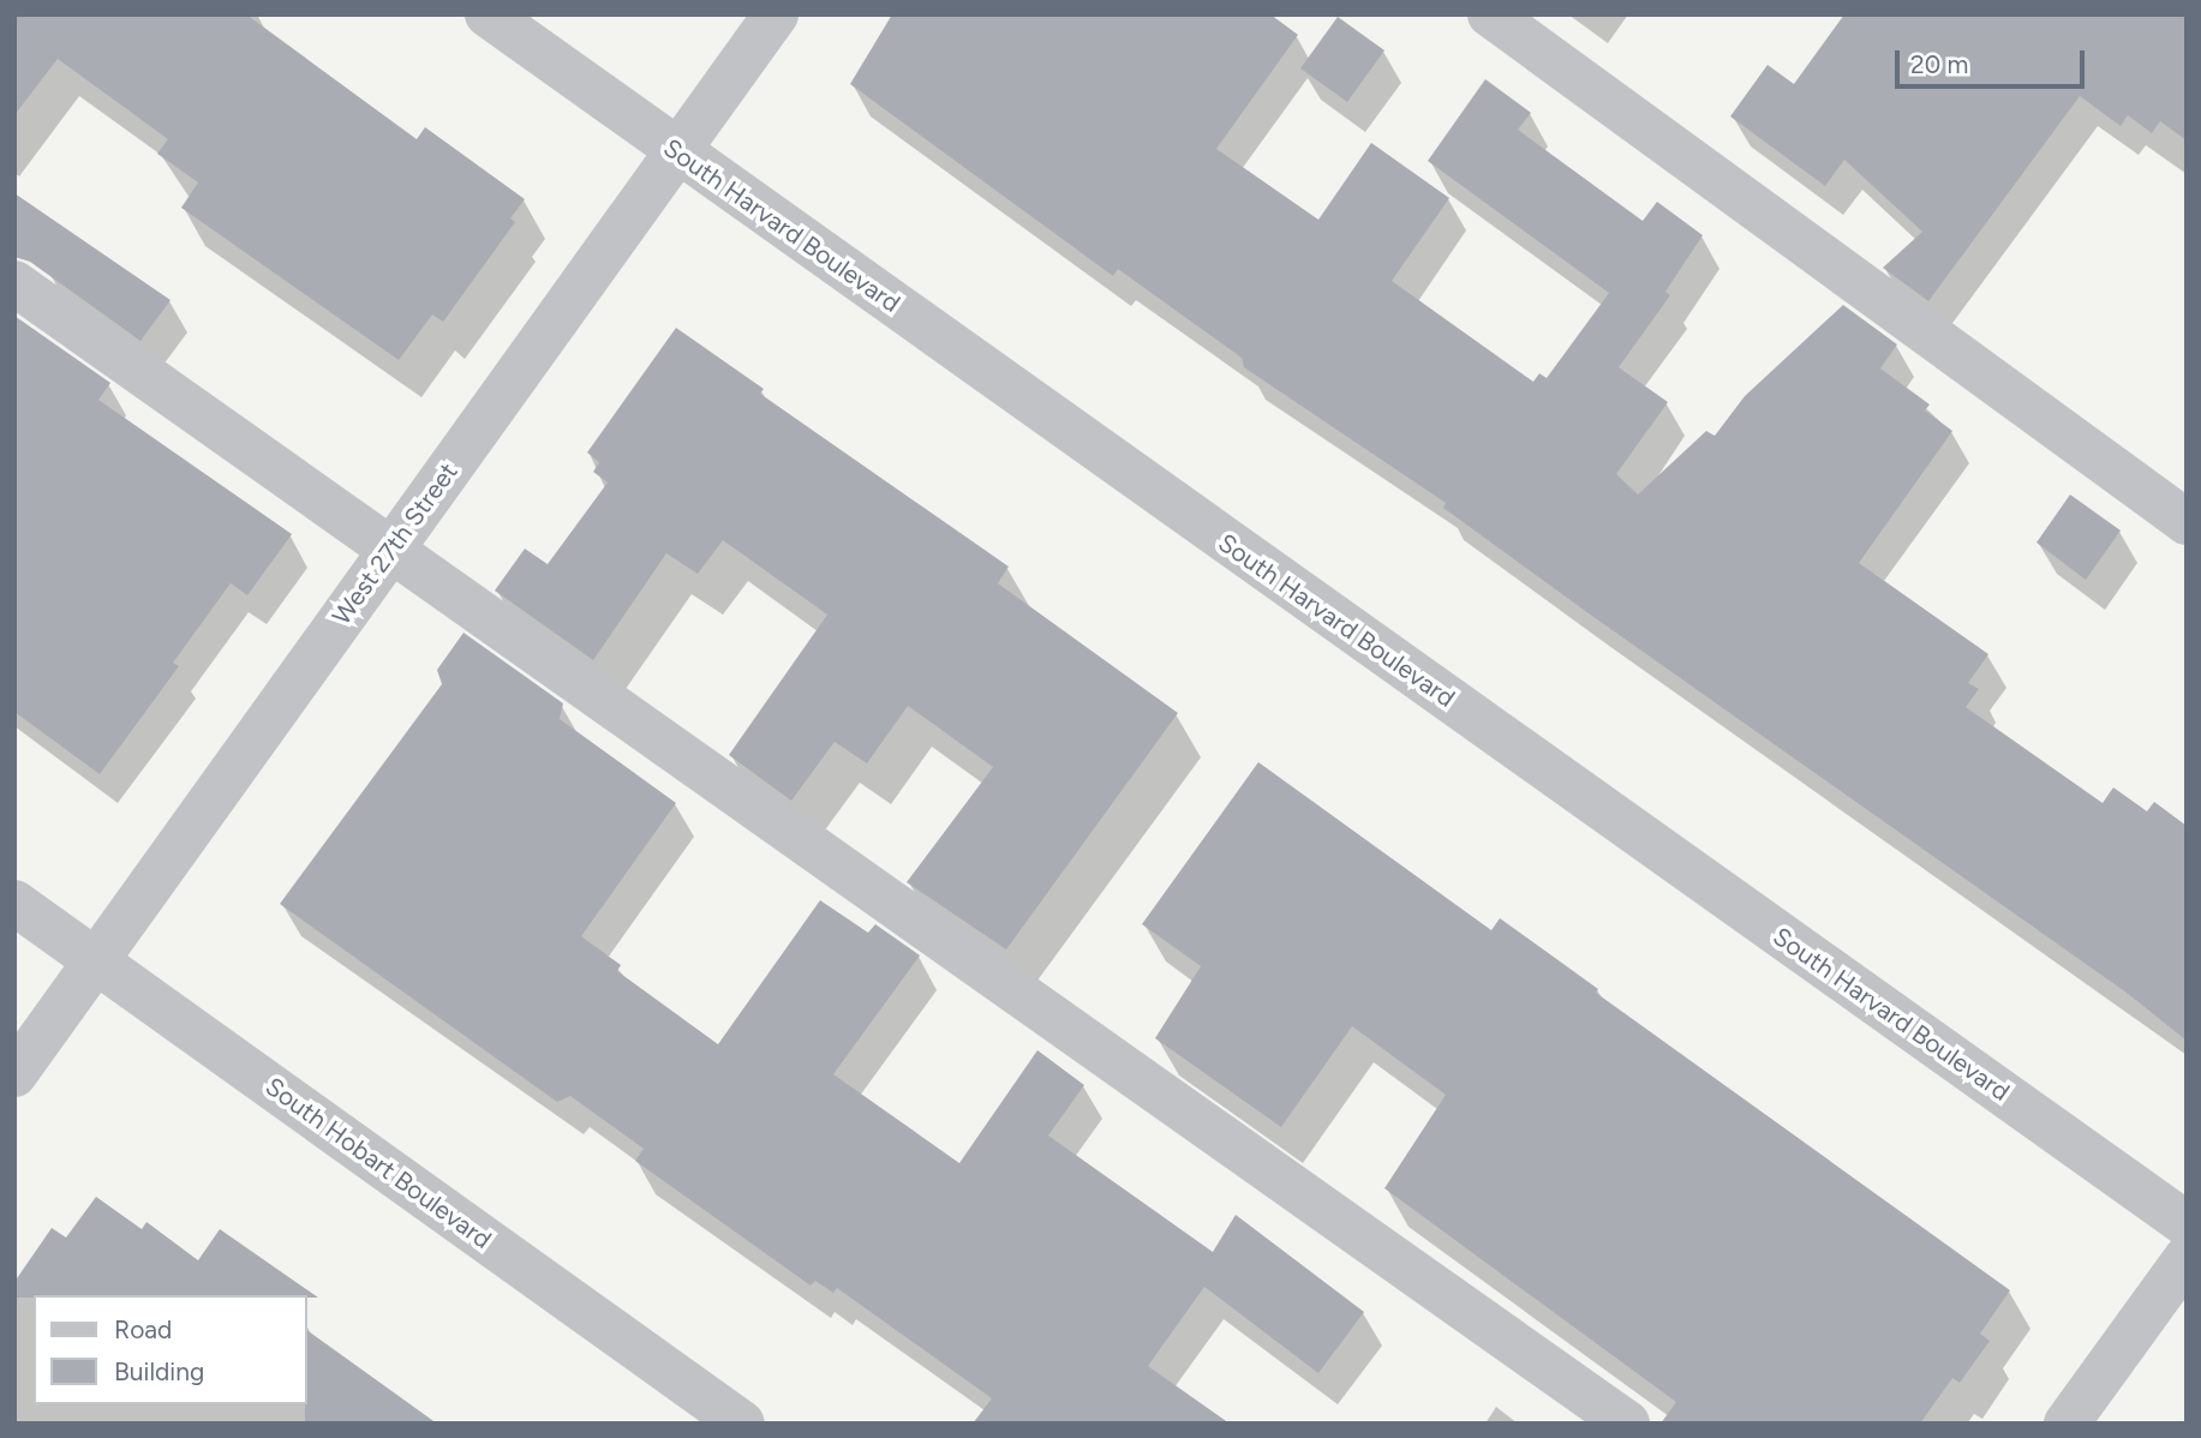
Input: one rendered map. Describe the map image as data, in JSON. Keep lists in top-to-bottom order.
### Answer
{
  "streets": {
    "street": ["South Harvard Boulevard", "West 27th Street", "South Hobart Boulevard"]
  },
  "crossings": [
    ["South Harvard Boulevard", "West 27th Street"],
    ["West 27th Street", "South Hobart Boulevard"]
  ],
  "legend": ["Road", "Building"],
  "scale_bar": "20 m"
}
